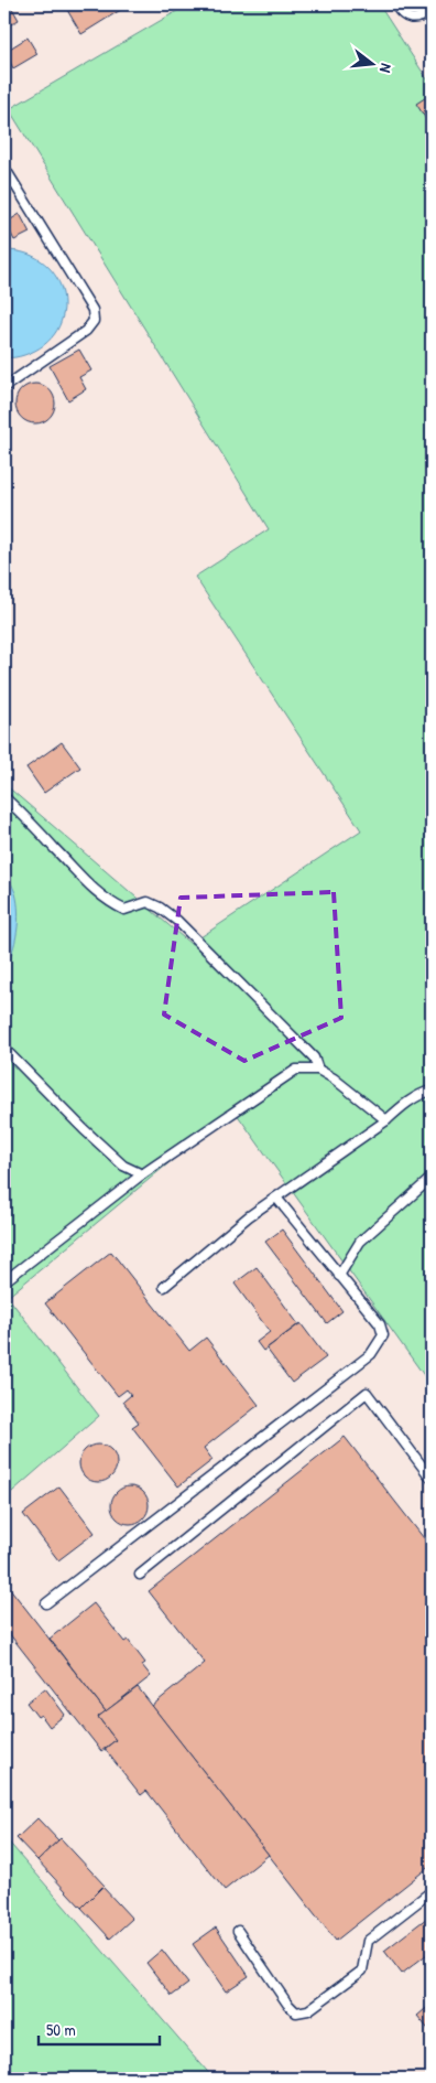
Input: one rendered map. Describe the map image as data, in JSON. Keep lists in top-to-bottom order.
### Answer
{
  "scale_bar": "50 m",
  "north": "right"
}
